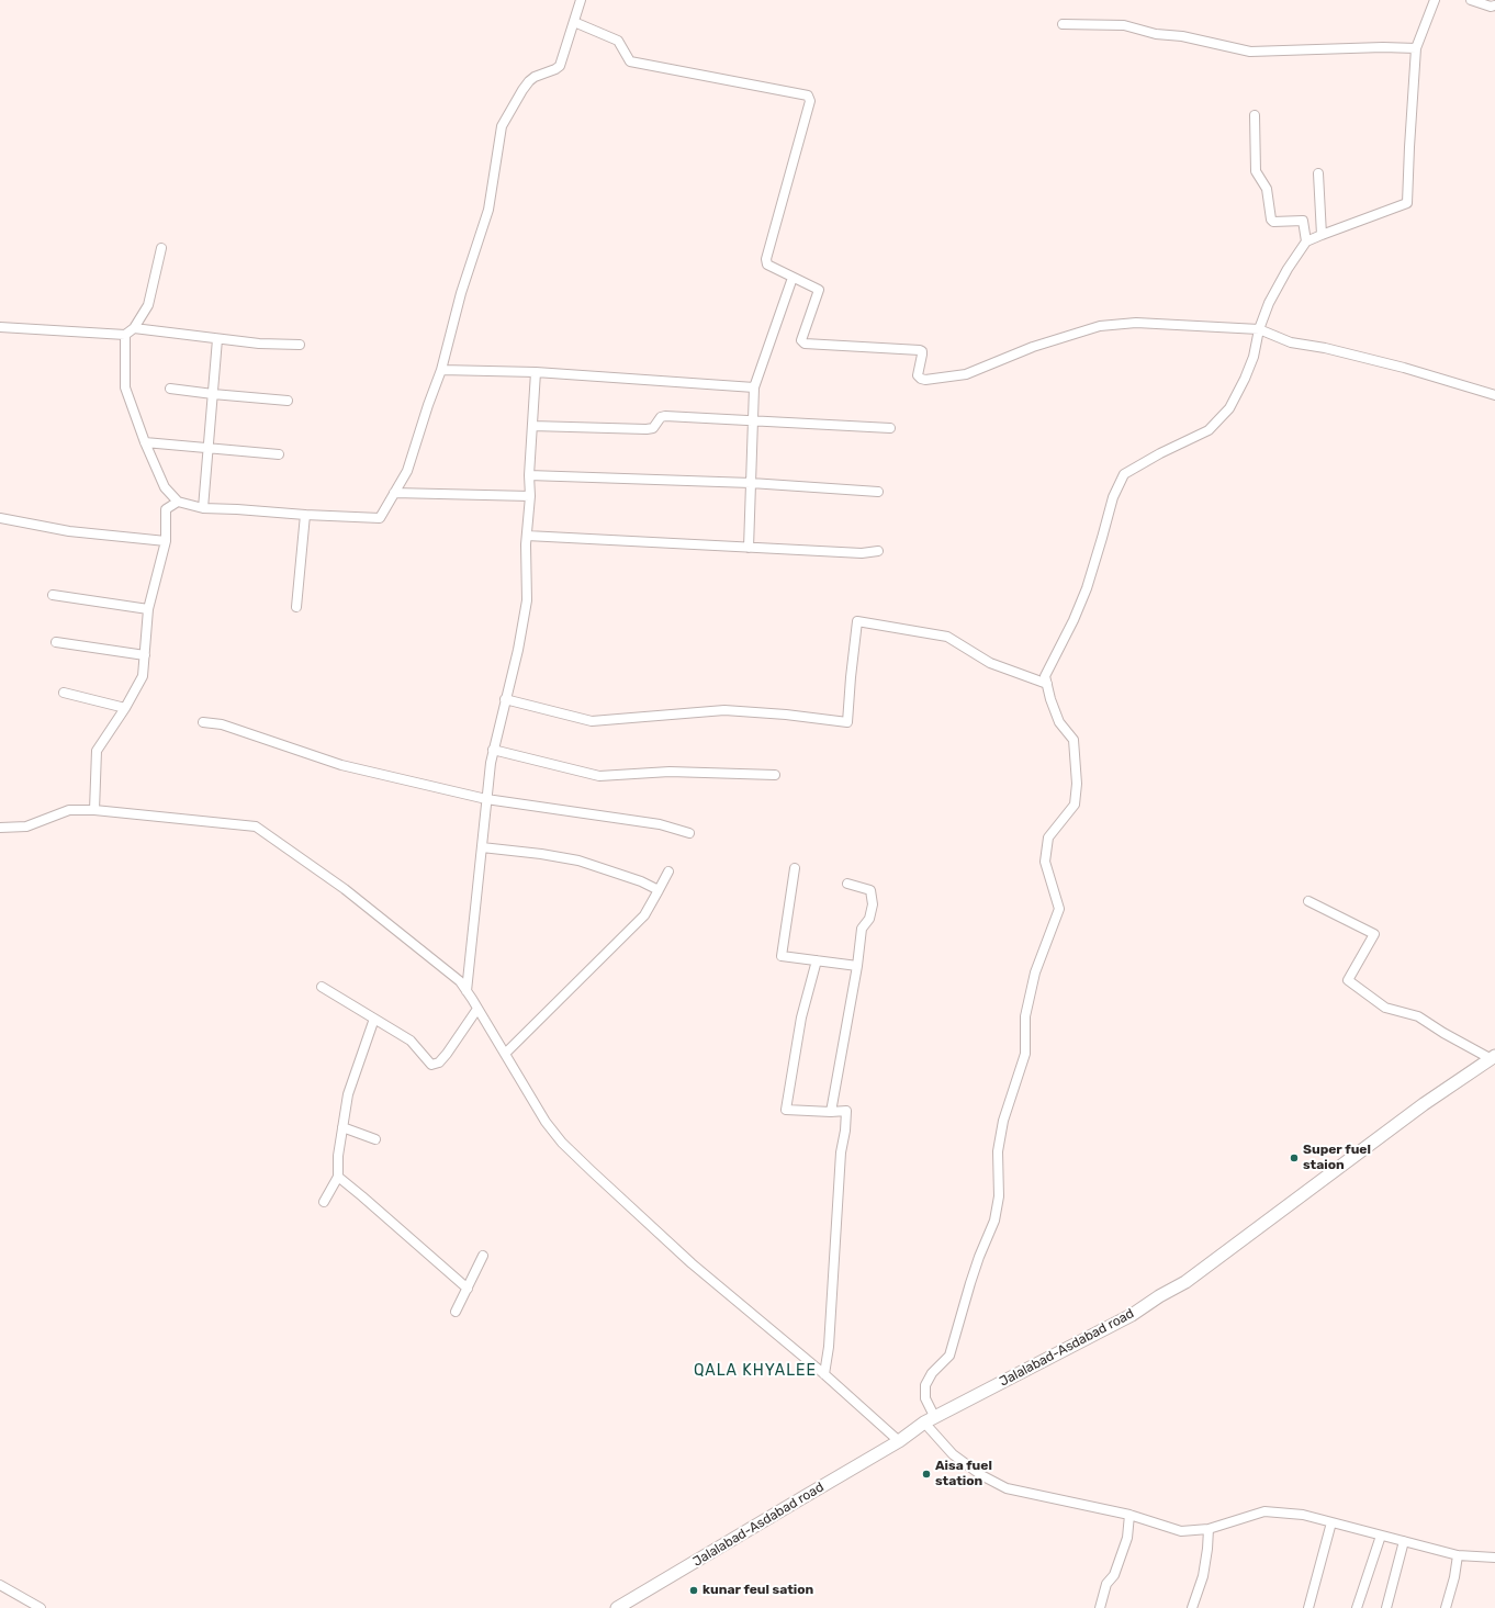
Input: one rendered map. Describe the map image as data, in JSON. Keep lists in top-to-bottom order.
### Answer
{
  "streets": {
    "main road": ["Jalalabad-Asdabad road"]
  },
  "districts": ["QALA KHYALEE"],
  "places": ["Super fuel staion", "Aisa fuel station", "kunar feul sation"]
}
